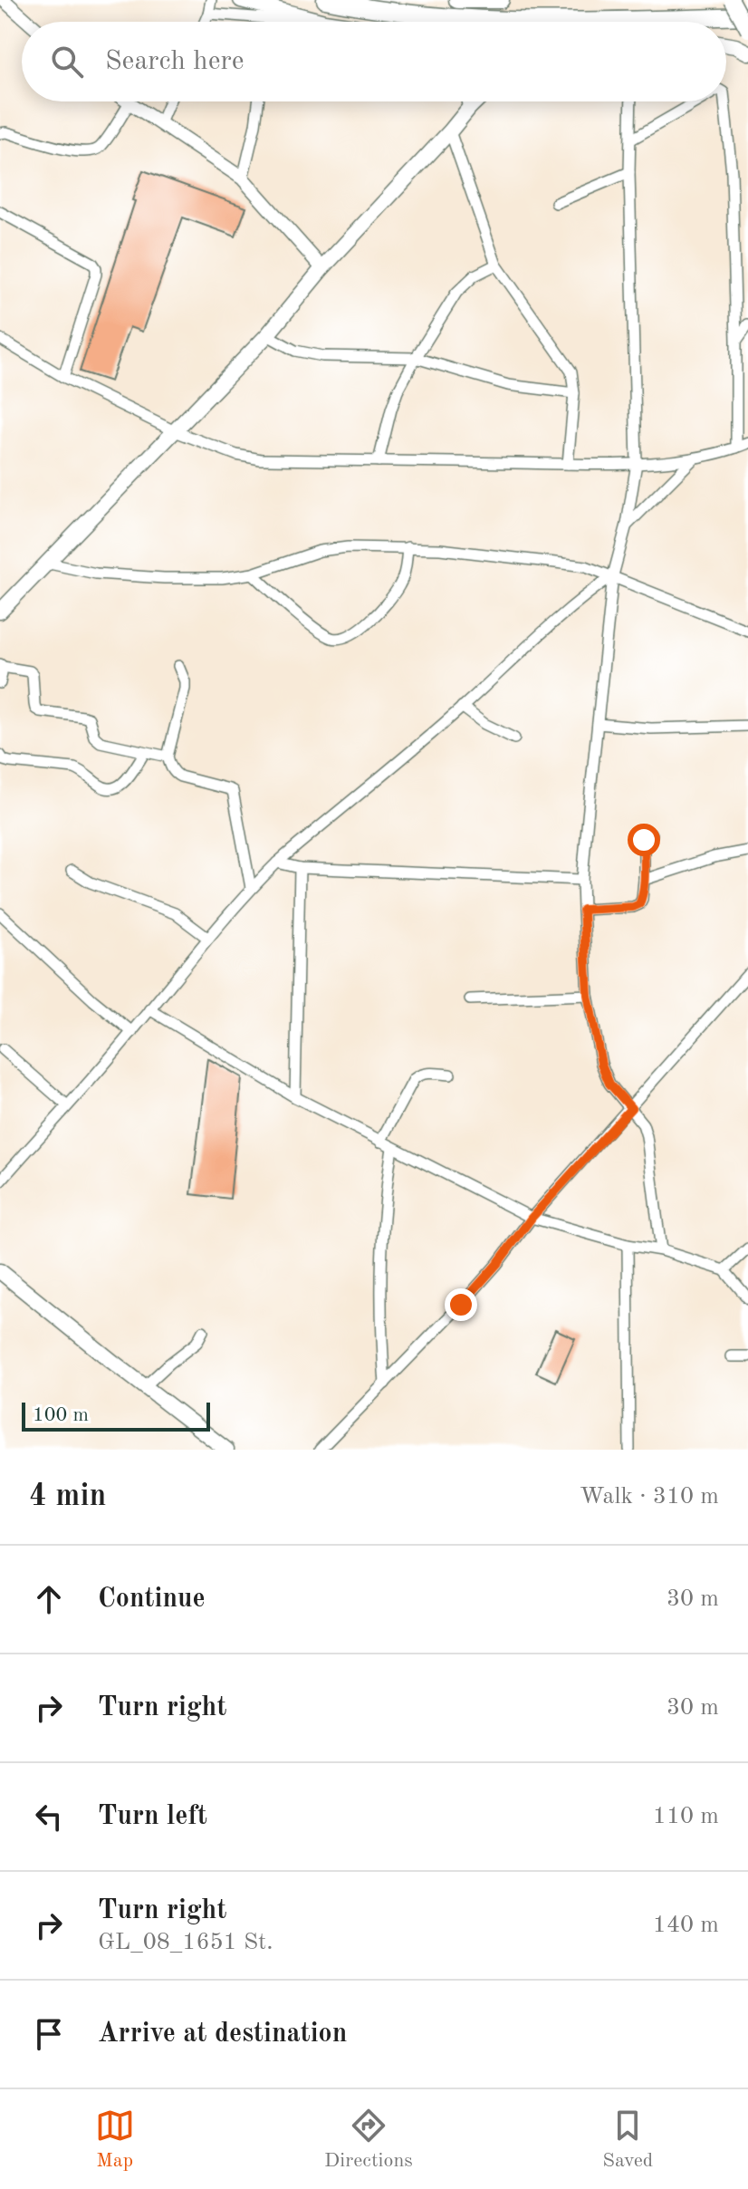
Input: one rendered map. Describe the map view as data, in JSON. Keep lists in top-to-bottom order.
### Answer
{
  "scale_bar": "100 m",
  "page": {
    "search": "Search here",
    "scale": "100 m",
    "heading": ["4 min", "Walk · 310 m"],
    "list": [
      ["Continue", "30 m"],
      ["Turn right", "30 m"],
      ["Turn left", "110 m"],
      ["Turn right", "GL_08_1651 St.", "140 m"],
      "Arrive at destination"
    ],
    "nav": ["Map", "Directions", "Saved"]
  }
}
